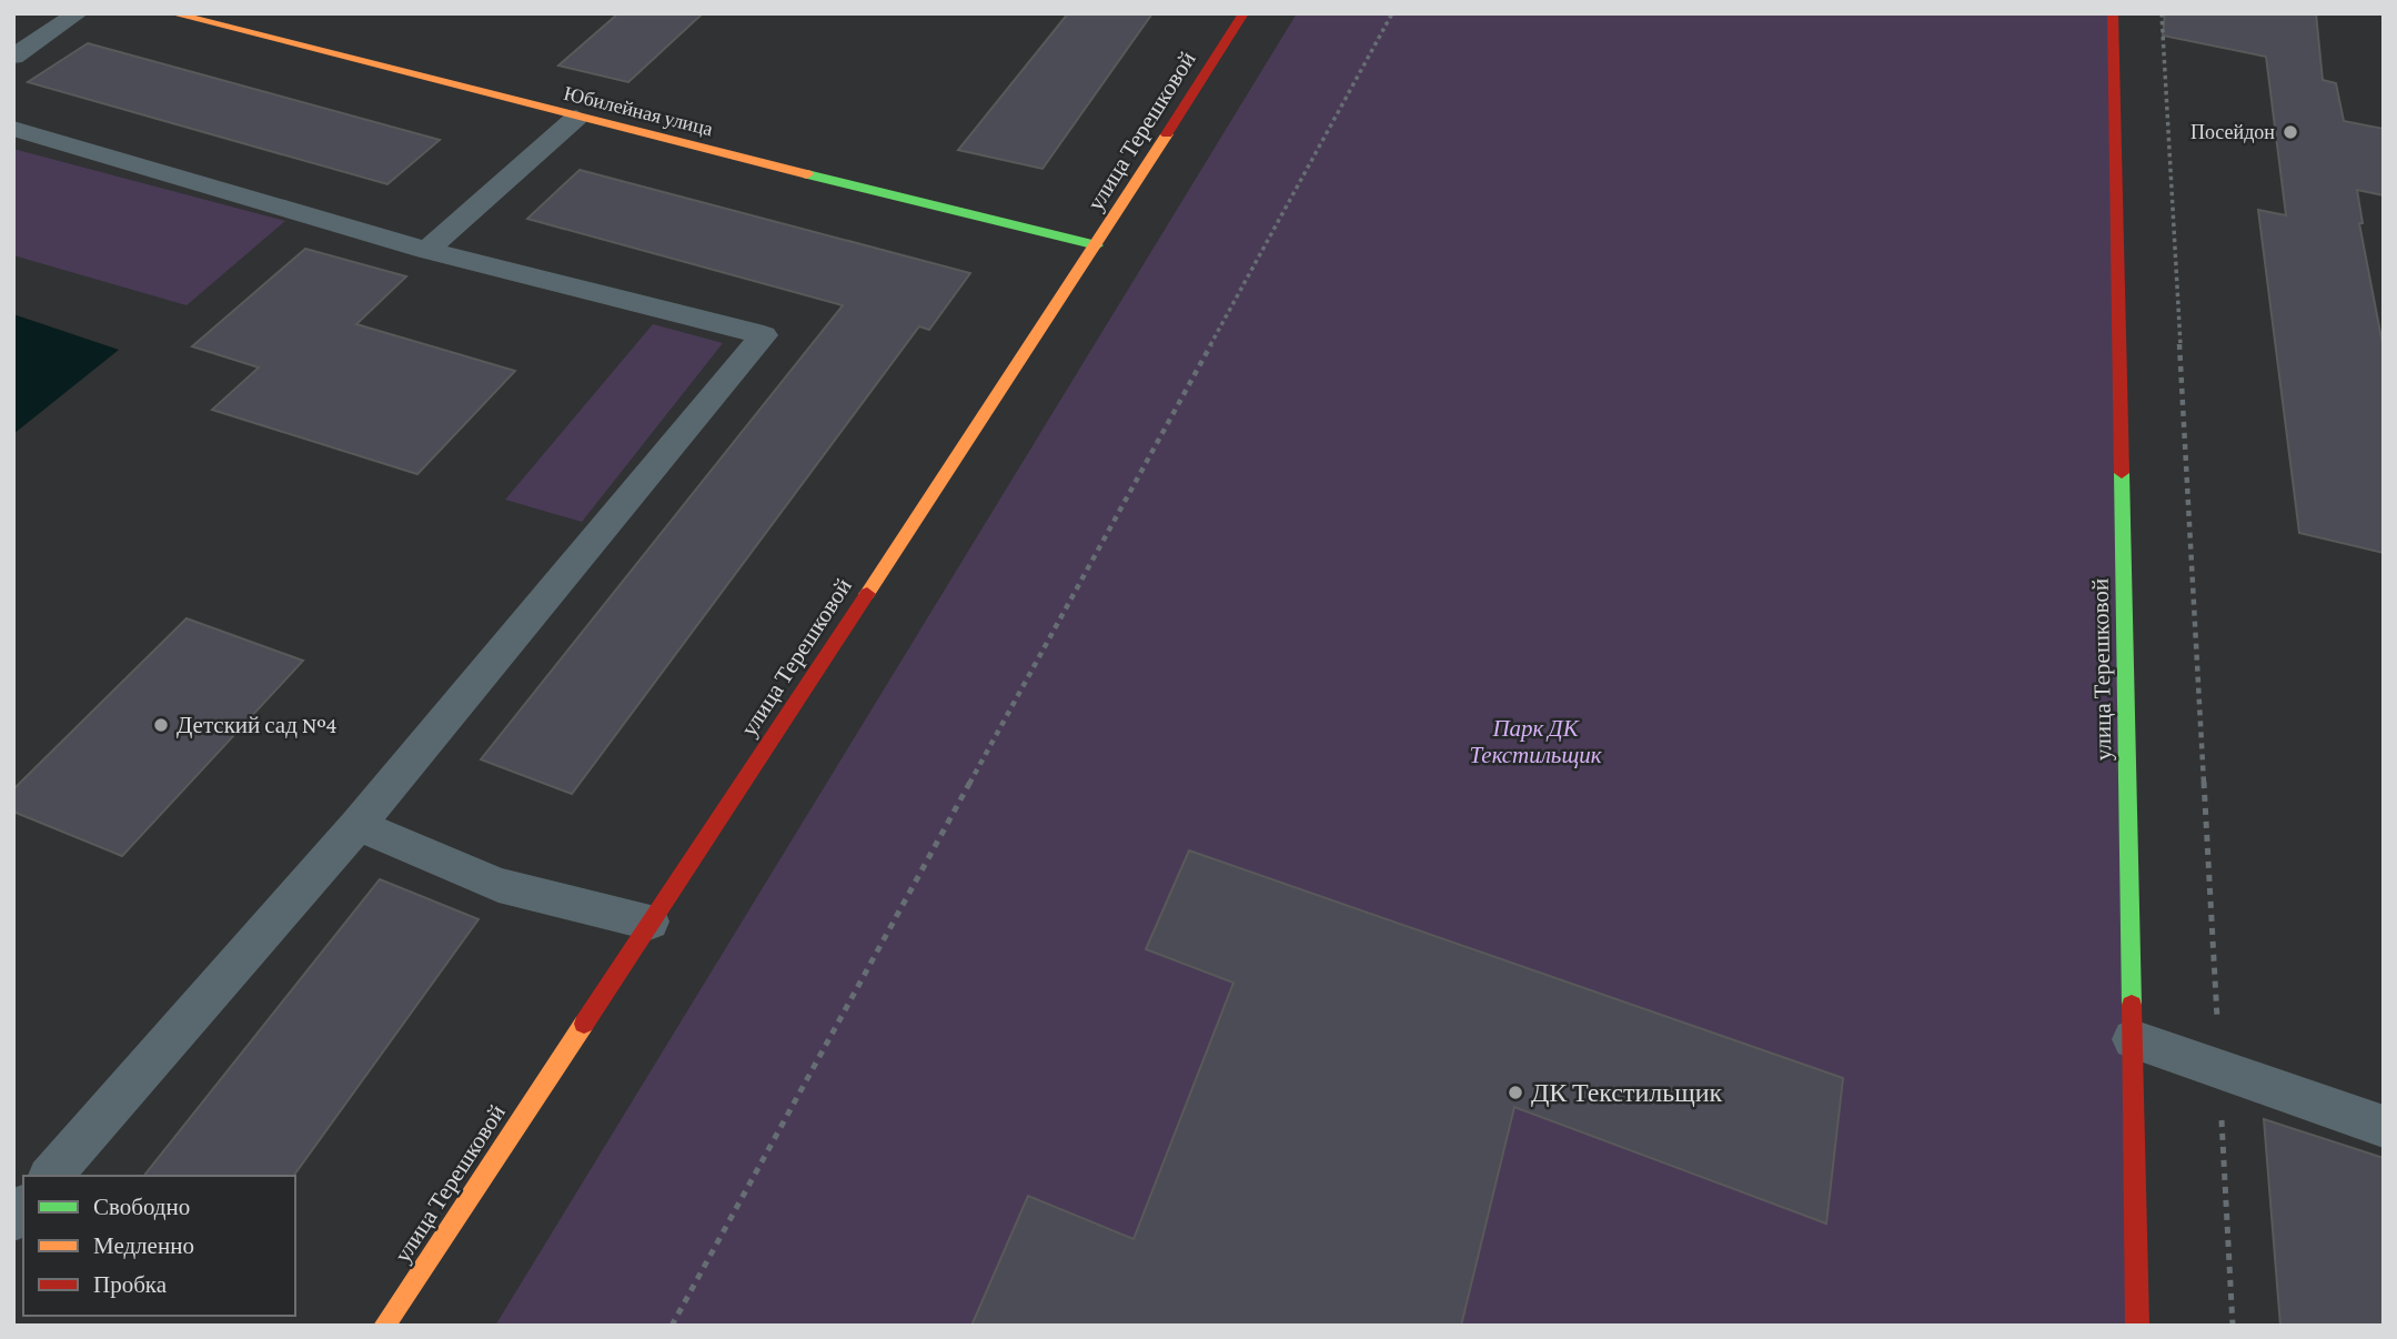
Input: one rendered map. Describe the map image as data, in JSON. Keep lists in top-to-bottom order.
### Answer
{
  "streets": {
    "street": ["Юбилейная улица", "улица Терешковой"]
  },
  "crossings": [
    ["Юбилейная улица", "улица Терешковой"]
  ],
  "parks": ["Парк ДК Текстильщик"],
  "places": ["Посейдон", "Детский сад №4", "ДК Текстильщик"],
  "legend": ["Свободно", "Медленно", "Пробка"]
}
